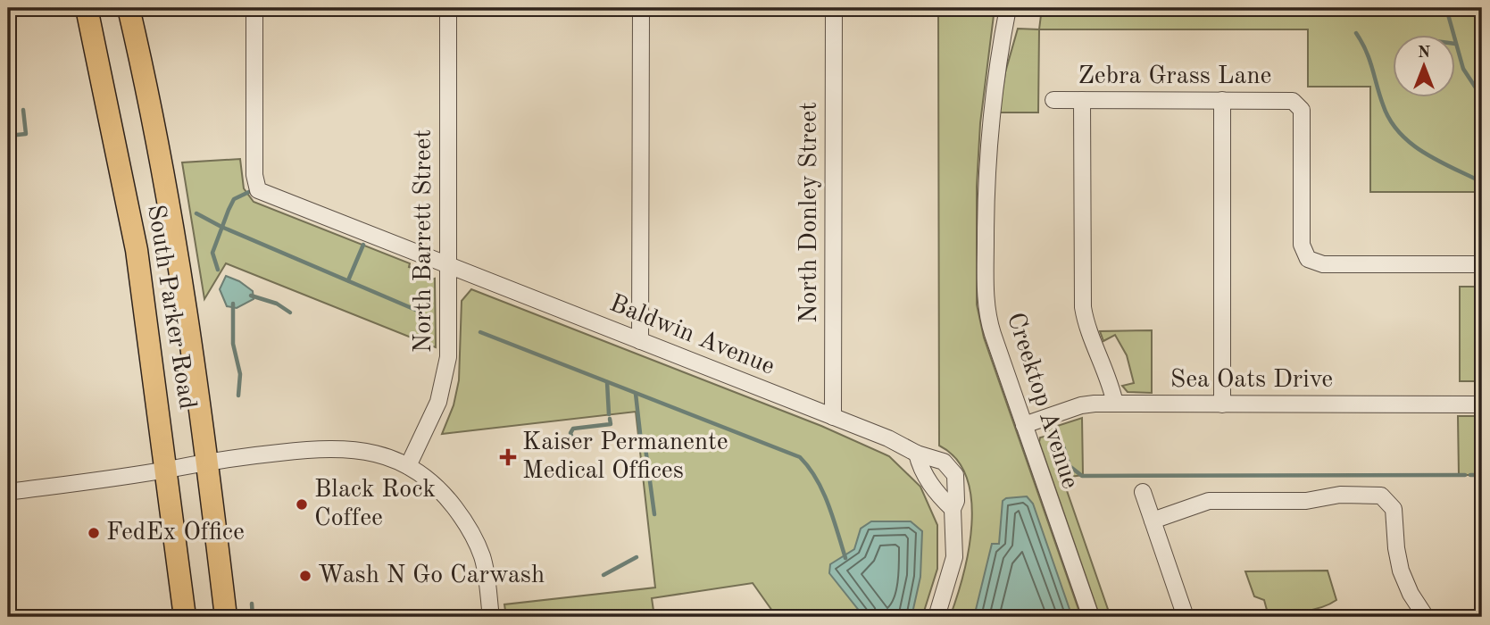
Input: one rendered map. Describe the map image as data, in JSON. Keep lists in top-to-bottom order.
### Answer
{
  "streets": {
    "highway": ["South Parker Road"],
    "street": [
      "Zebra Grass Lane",
      "North Donley Street",
      "North Barrett Street",
      "Baldwin Avenue",
      "Sea Oats Drive",
      "Creektop Avenue"
    ]
  },
  "crossings": [
    ["North Donley Street", "Baldwin Avenue"],
    ["North Barrett Street", "Baldwin Avenue"],
    ["Sea Oats Drive", "Creektop Avenue"]
  ],
  "places": {
    "health": ["Kaiser Permanente Medical Offices"],
    "other": ["Black Rock Coffee", "FedEx Office", "Wash N Go Carwash"]
  },
  "north": "top"
}
